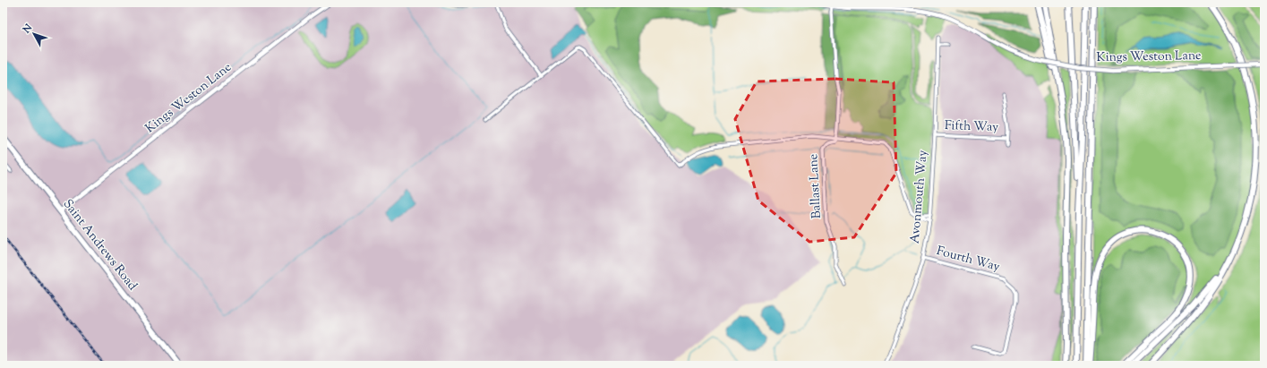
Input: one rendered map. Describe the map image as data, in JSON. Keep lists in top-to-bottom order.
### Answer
{
  "streets": {
    "highway": ["Saint Andrews Road"],
    "street": [
      "Kings Weston Lane",
      "Fifth Way",
      "Ballast Lane",
      "Avonmouth Way",
      "Fourth Way"
    ]
  },
  "crossings": [
    ["Kings Weston Lane", "Saint Andrews Road"],
    ["Fifth Way", "Avonmouth Way"],
    ["Avonmouth Way", "Fourth Way"]
  ],
  "north": "top left"
}
